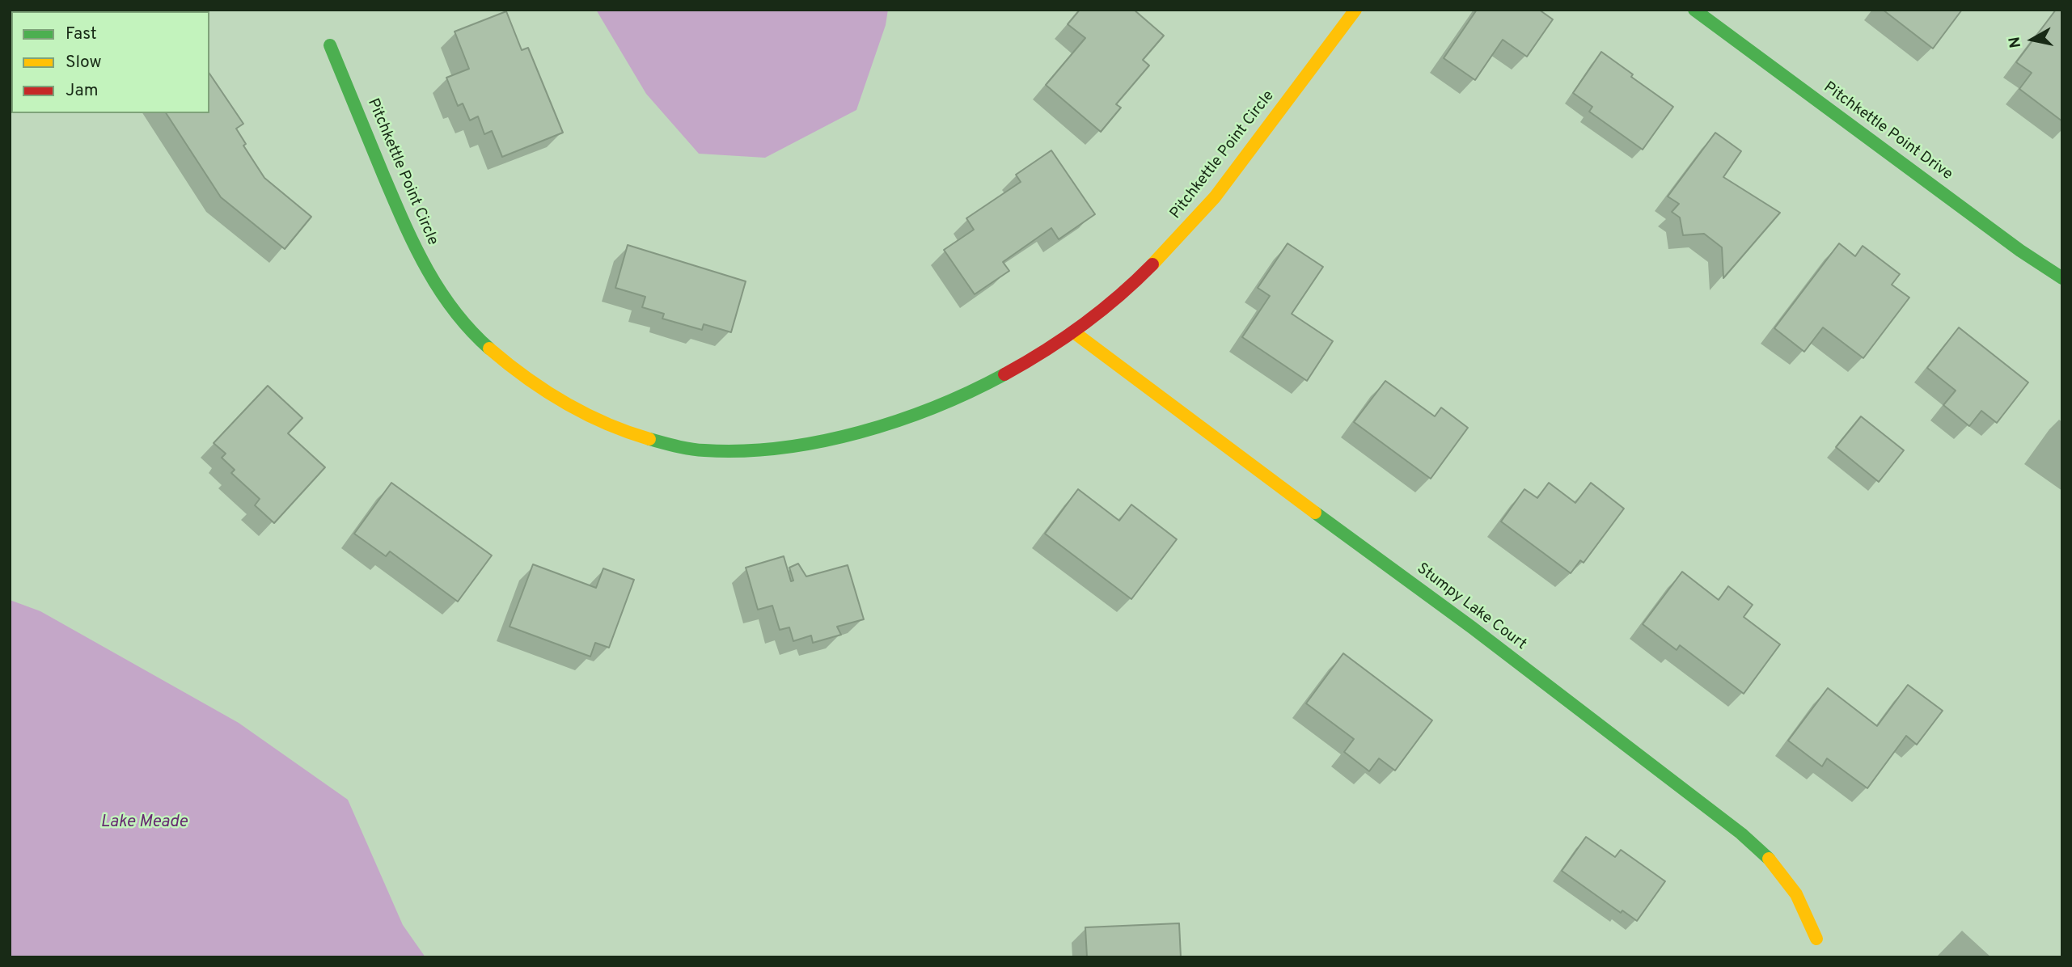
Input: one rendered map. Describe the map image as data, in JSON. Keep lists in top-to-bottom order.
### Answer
{
  "streets": {
    "street": ["Pitchkettle Point Drive", "Pitchkettle Point Circle", "Stumpy Lake Court"]
  },
  "crossings": [
    ["Pitchkettle Point Circle", "Stumpy Lake Court"]
  ],
  "water": ["Lake Meade"],
  "legend": ["Fast", "Slow", "Jam"],
  "north": "left"
}
